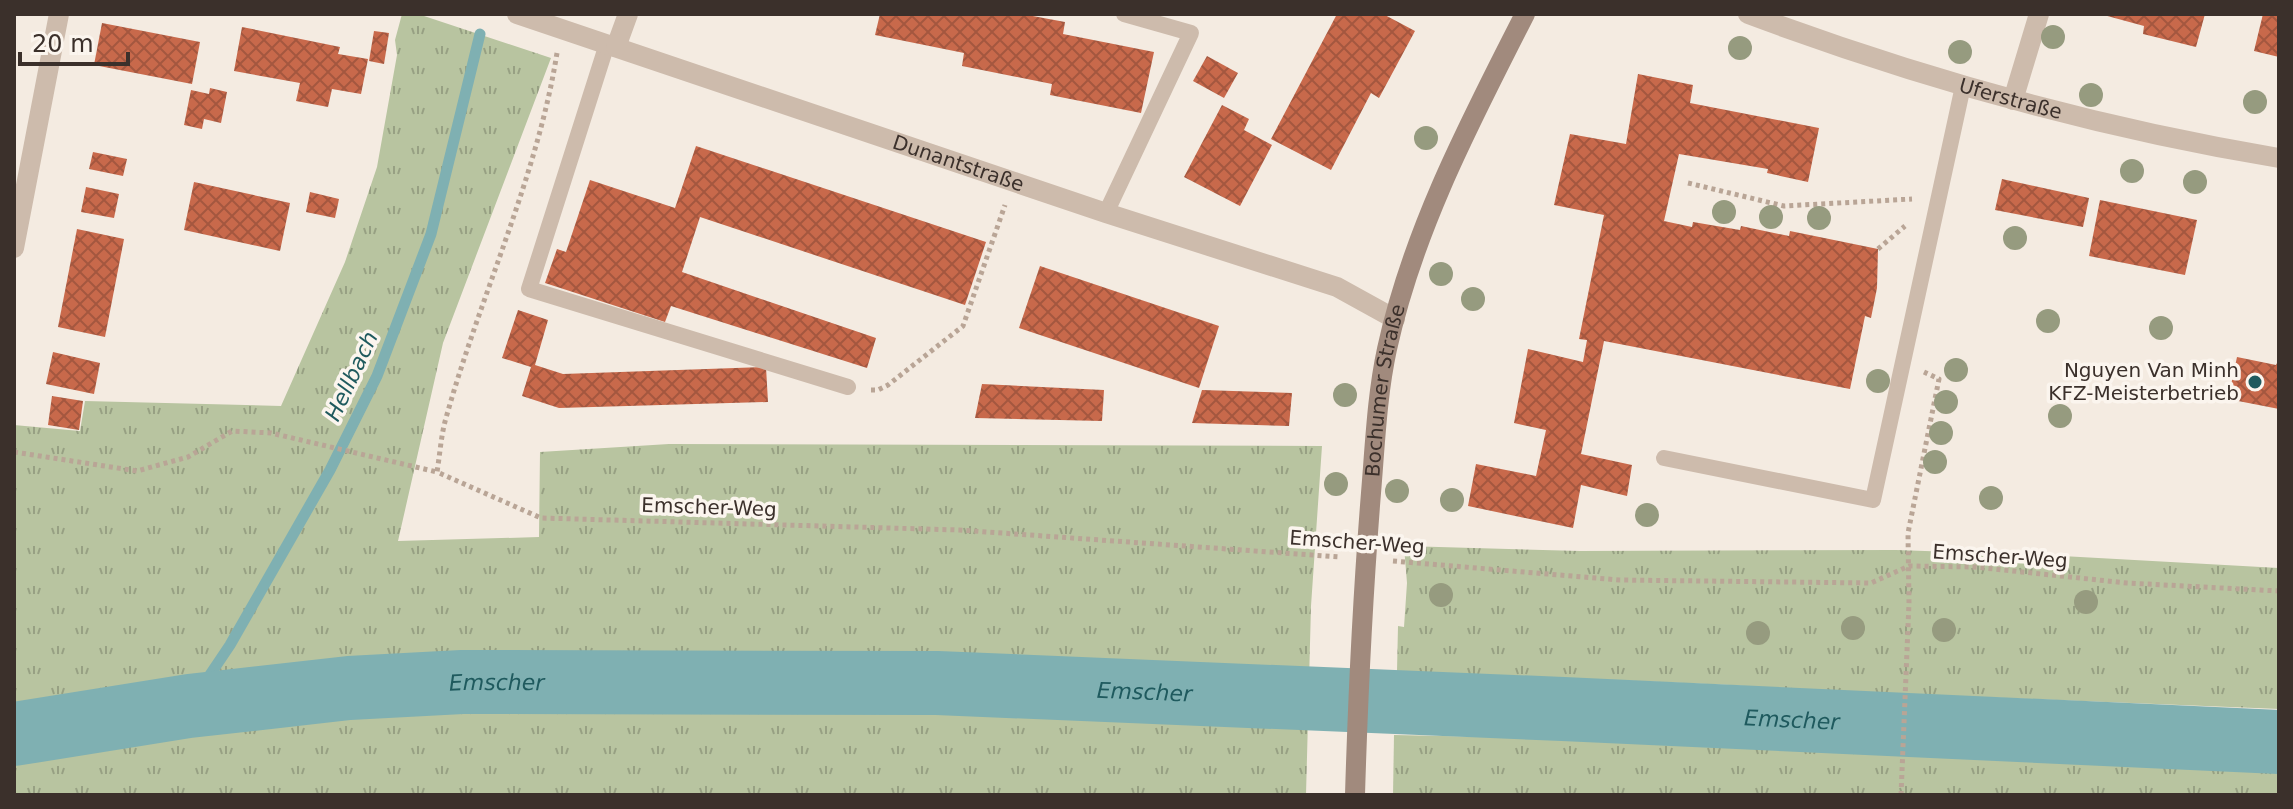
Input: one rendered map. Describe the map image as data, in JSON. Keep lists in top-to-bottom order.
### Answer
{
  "streets": {
    "main road": ["Bochumer Straße"],
    "street": ["Uferstraße", "Dunantstraße"],
    "path": ["Emscher-Weg"]
  },
  "crossings": [
    ["Dunantstraße", "Bochumer Straße"],
    ["Bochumer Straße", "Emscher-Weg"]
  ],
  "water": ["Hellbach", "Emscher"],
  "places": ["Nguyen Van Minh KFZ-Meisterbetrieb"],
  "scale_bar": "20 m"
}
